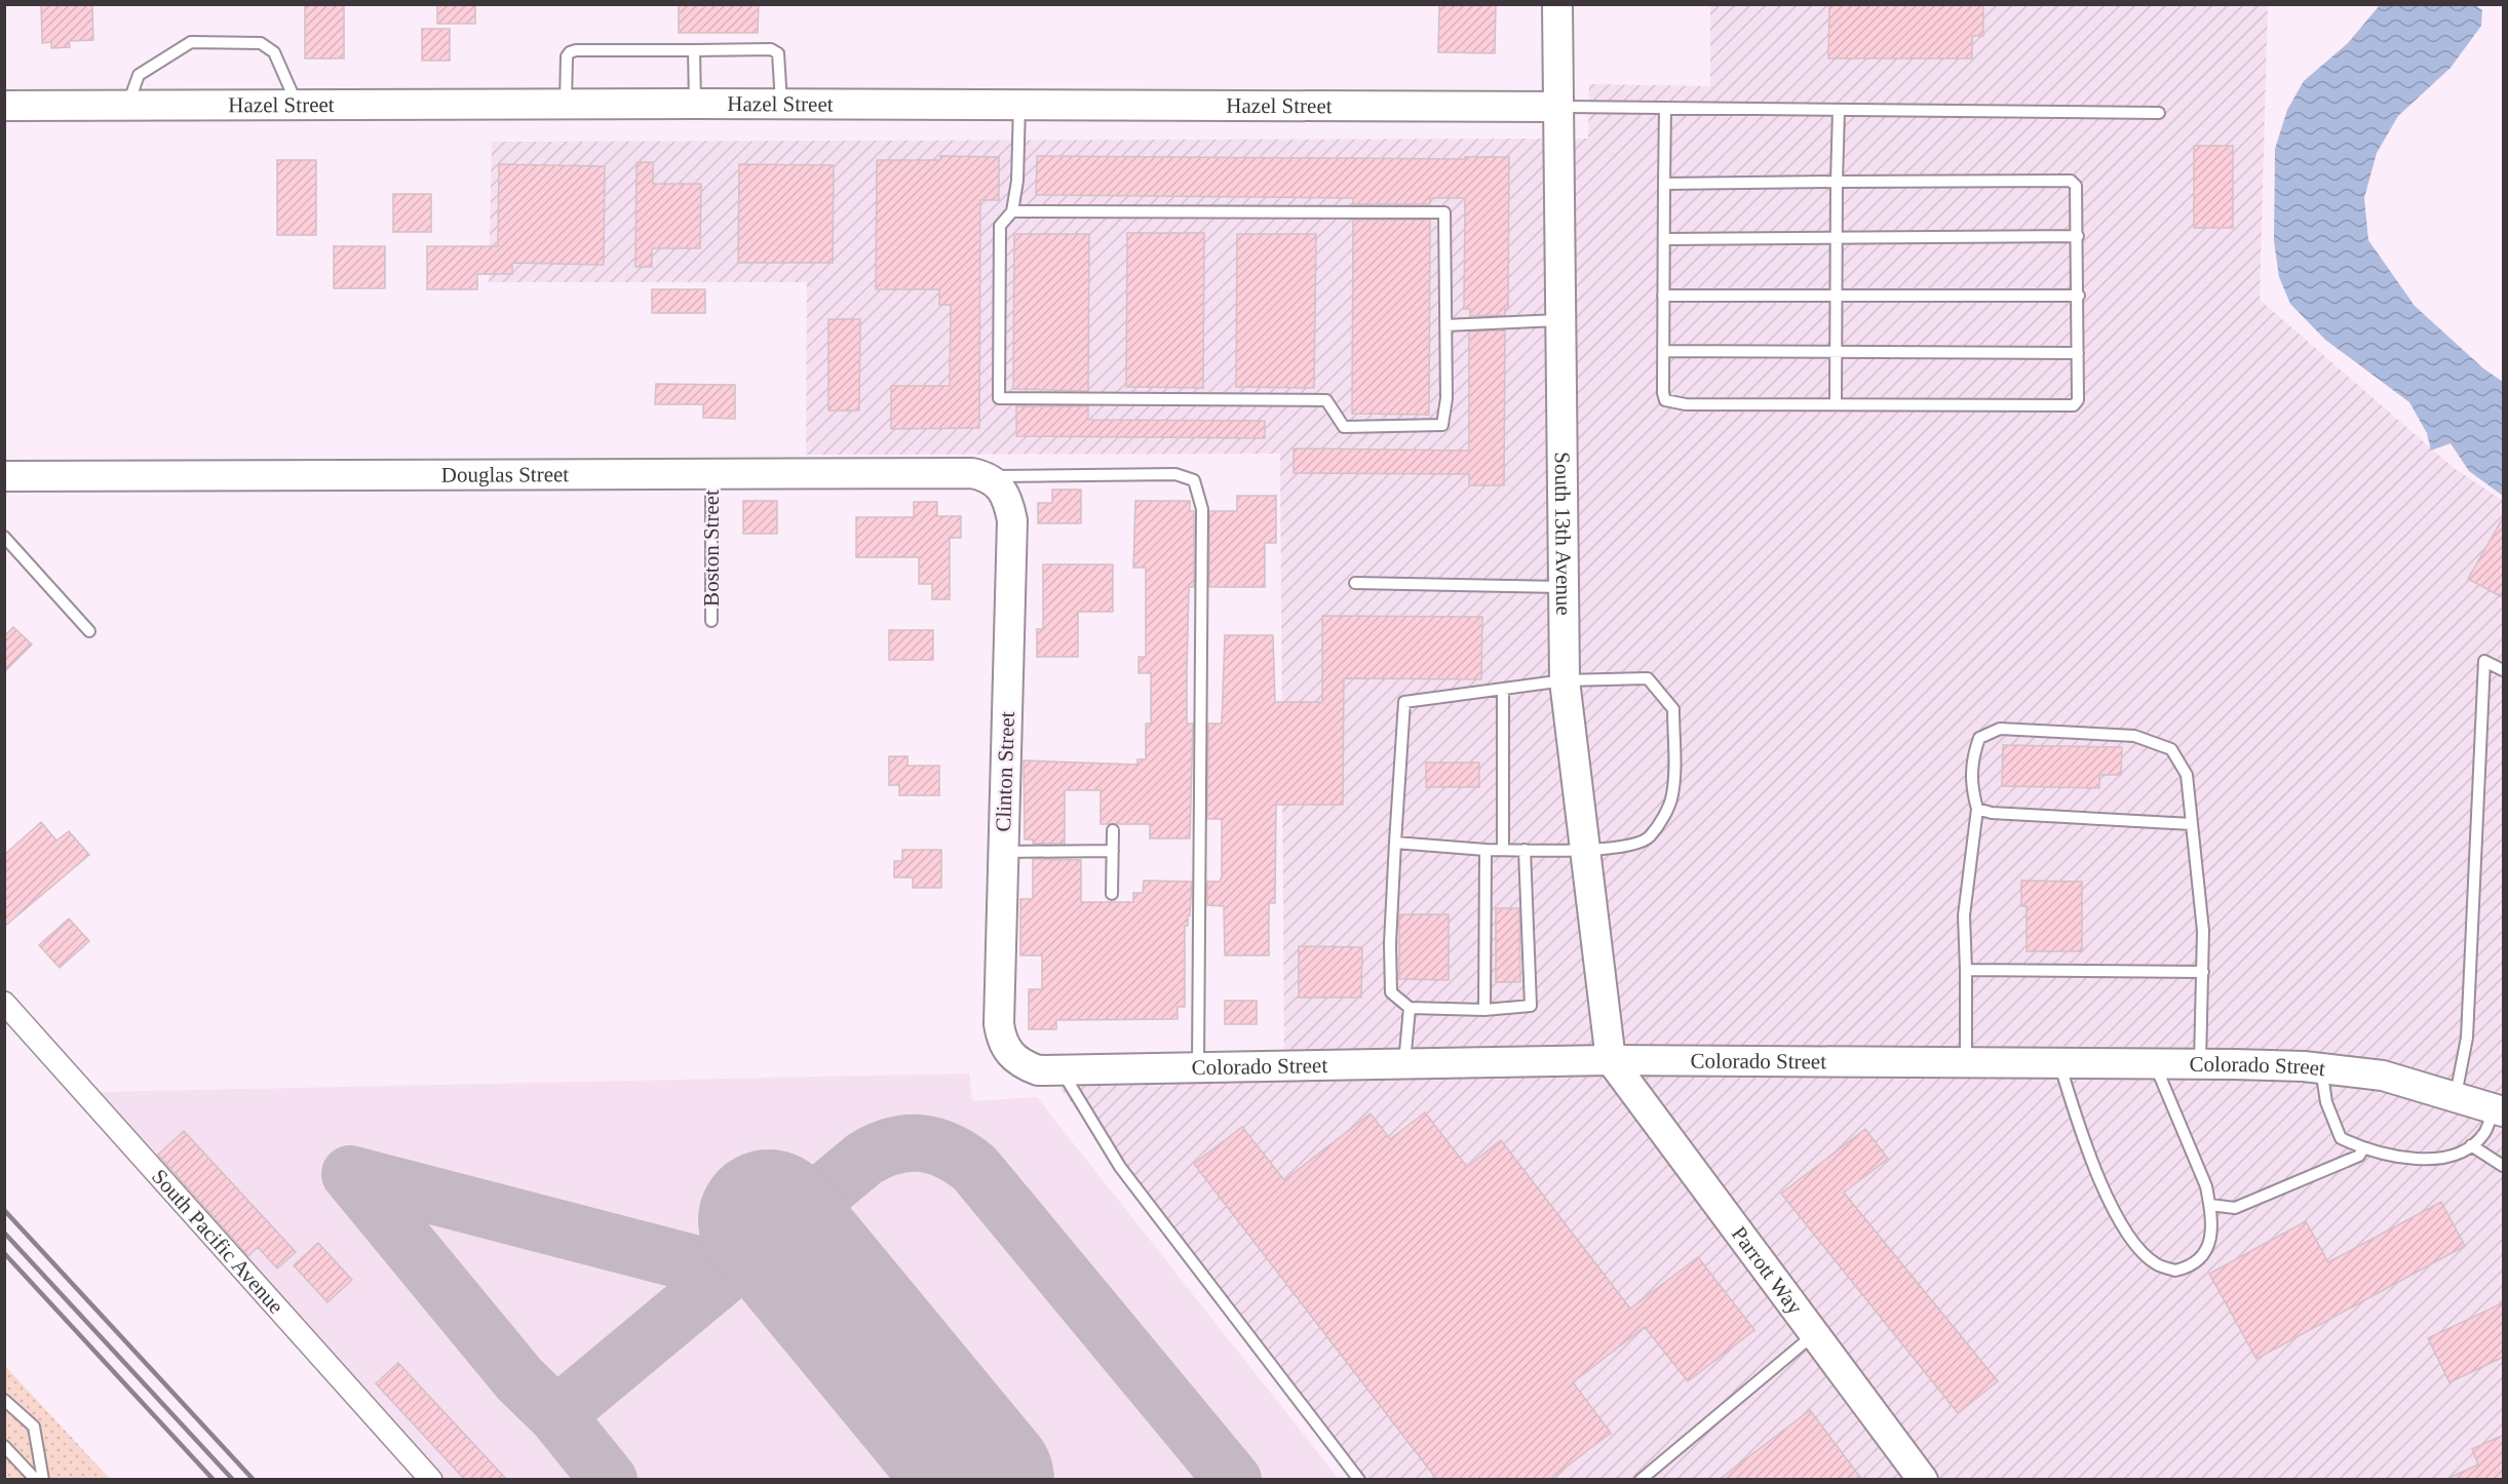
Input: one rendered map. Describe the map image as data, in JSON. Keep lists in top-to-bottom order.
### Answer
{
  "streets": {
    "street": [
      "Hazel Street",
      "Douglas Street",
      "South 13th Avenue",
      "Clinton Street",
      "Colorado Street",
      "South Pacific Avenue",
      "Parrott Way"
    ],
    "lane": ["Boston Street"]
  },
  "crossings": [
    ["Hazel Street", "South 13th Avenue"],
    ["Douglas Street", "Boston Street"],
    ["Douglas Street", "Clinton Street"],
    ["South 13th Avenue", "Colorado Street"],
    ["South 13th Avenue", "Parrott Way"],
    ["Clinton Street", "Colorado Street"],
    ["Colorado Street", "Parrott Way"]
  ]
}
